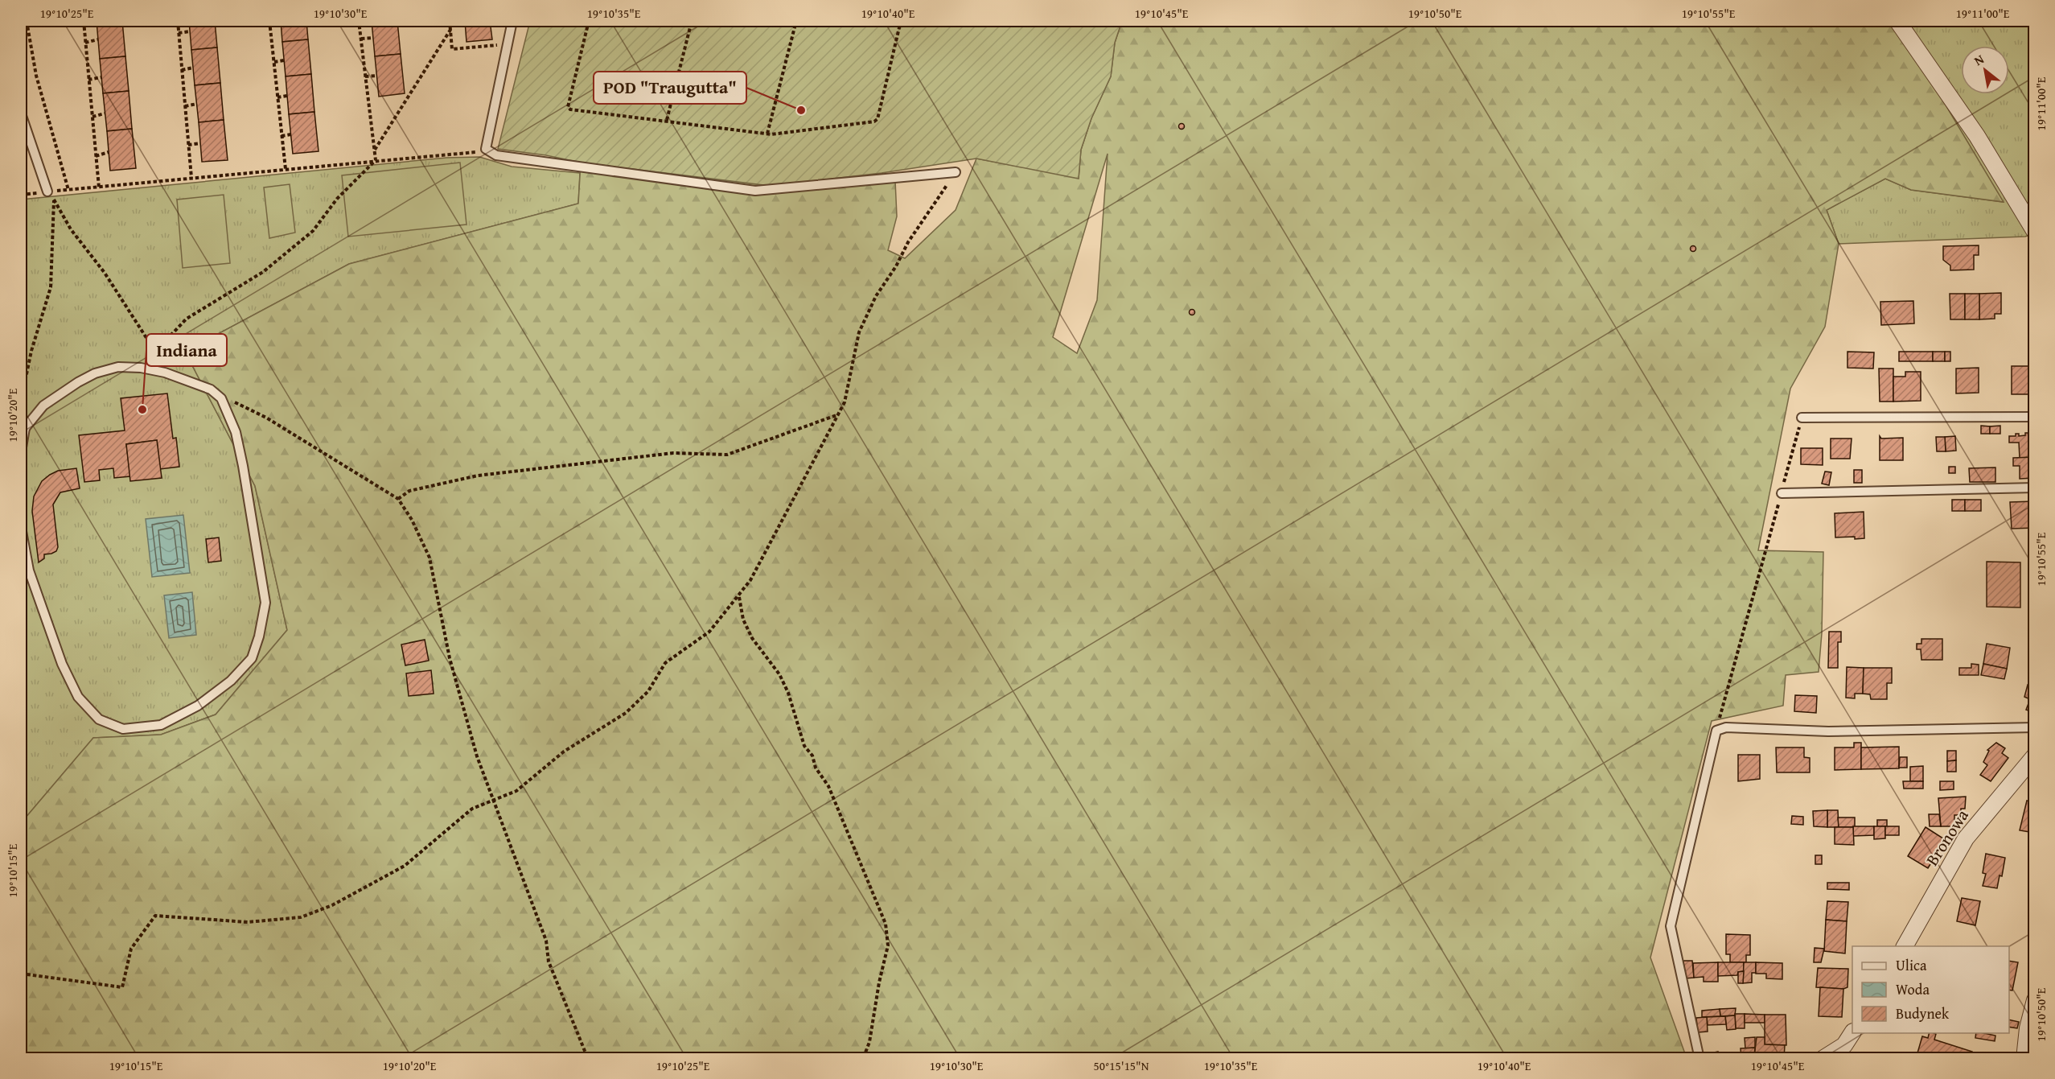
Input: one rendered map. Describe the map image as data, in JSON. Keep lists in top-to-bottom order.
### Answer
{
  "streets": {
    "street": ["Bronowa"]
  },
  "places": ["POD \"Traugutta\"", "Indiana"],
  "legend": ["Ulica", "Woda", "Budynek"],
  "north": "top left",
  "coordinates": [
    "19°10'25\"E",
    "19°10'30\"E",
    "19°10'35\"E",
    "19°10'40\"E",
    "19°10'45\"E",
    "19°10'50\"E",
    "19°10'55\"E",
    "19°11'00\"E",
    "19°10'20\"E",
    "19°10'15\"E",
    "50°15'15\"N"
  ]
}
